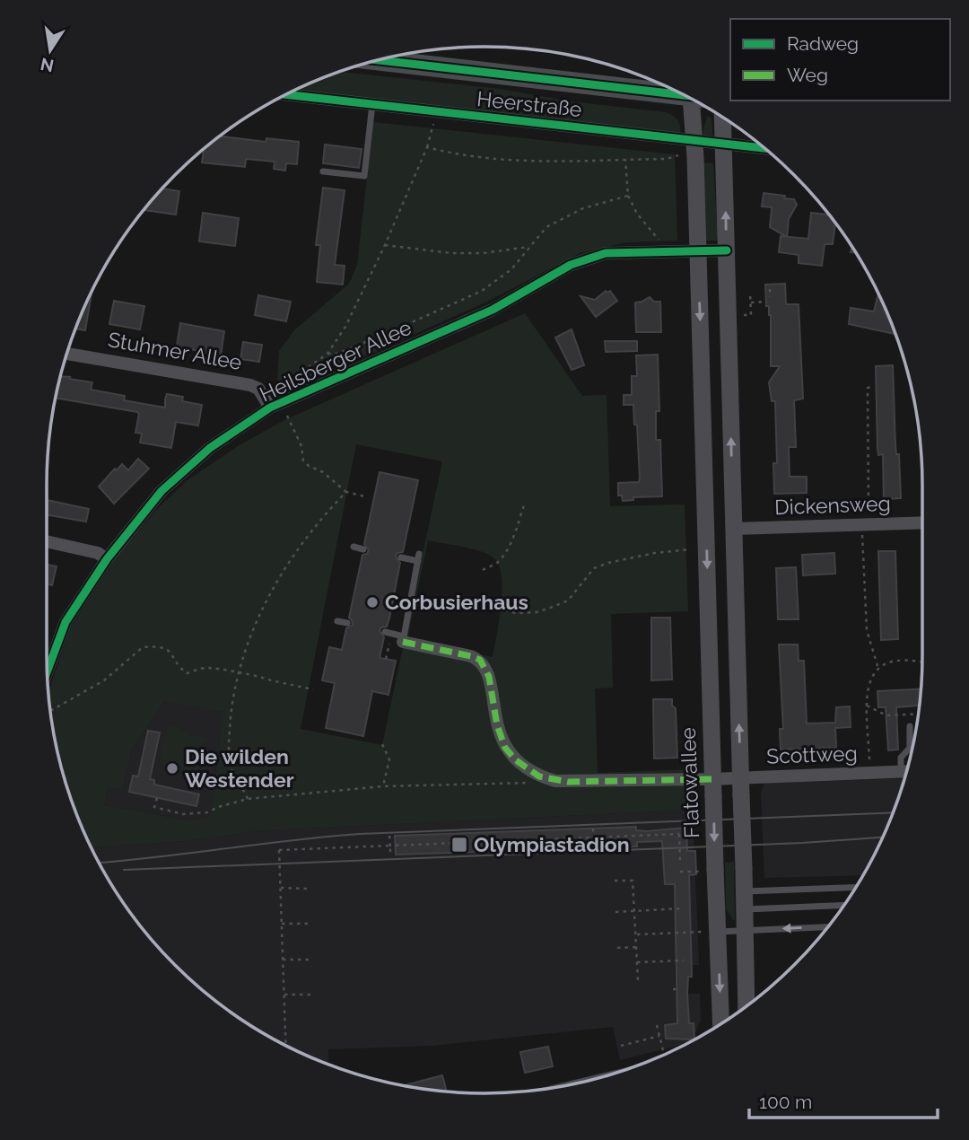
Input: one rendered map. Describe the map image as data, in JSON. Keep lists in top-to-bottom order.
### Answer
{
  "streets": {
    "main road": ["Heerstraße", "Flatowallee"],
    "street": [
      "Stuhmer Allee",
      "Heilsberger Allee",
      "Dickensweg",
      "Scottweg"
    ]
  },
  "crossings": [
    ["Heerstraße", "Flatowallee"],
    ["Stuhmer Allee", "Heilsberger Allee"],
    ["Heilsberger Allee", "Flatowallee"],
    ["Scottweg", "Flatowallee"]
  ],
  "places": {
    "other": ["Corbusierhaus", "Die wilden Westender"],
    "transit": ["Olympiastadion"]
  },
  "legend": ["Radweg", "Weg"],
  "scale_bar": "100 m",
  "north": "bottom"
}
